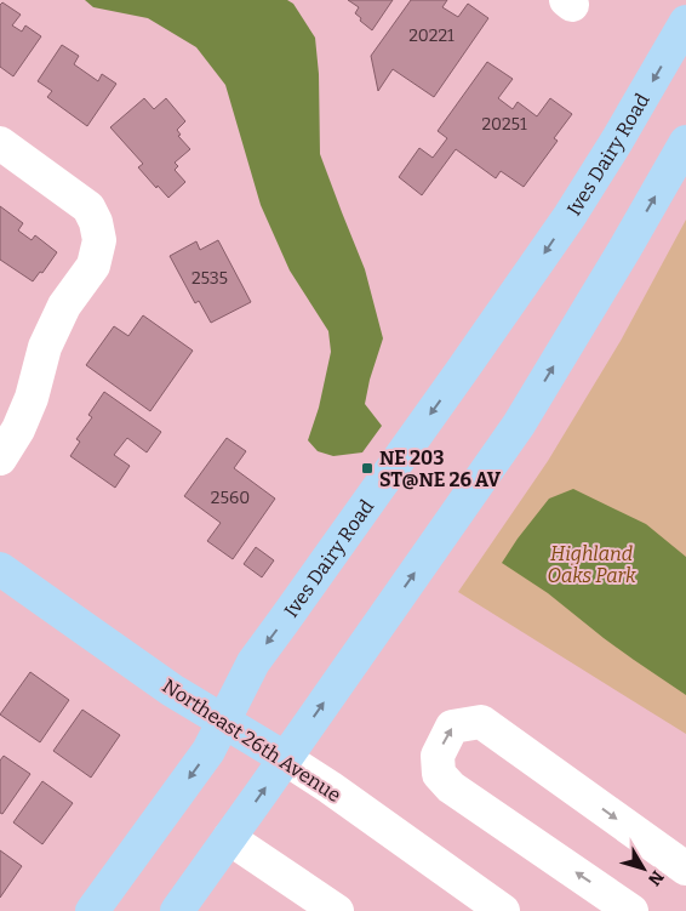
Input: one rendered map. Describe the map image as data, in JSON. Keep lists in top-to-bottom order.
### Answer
{
  "streets": {
    "main road": ["Ives Dairy Road", "Northeast 26th Avenue"]
  },
  "crossings": [
    ["Ives Dairy Road", "Northeast 26th Avenue"]
  ],
  "parks": ["Highland Oaks Park"],
  "places": {
    "transit": ["NE 203 ST@NE 26 AV"]
  },
  "house_numbers": [
    "20221",
    "20251",
    "2535",
    "2560"
  ],
  "north": "bottom right"
}
